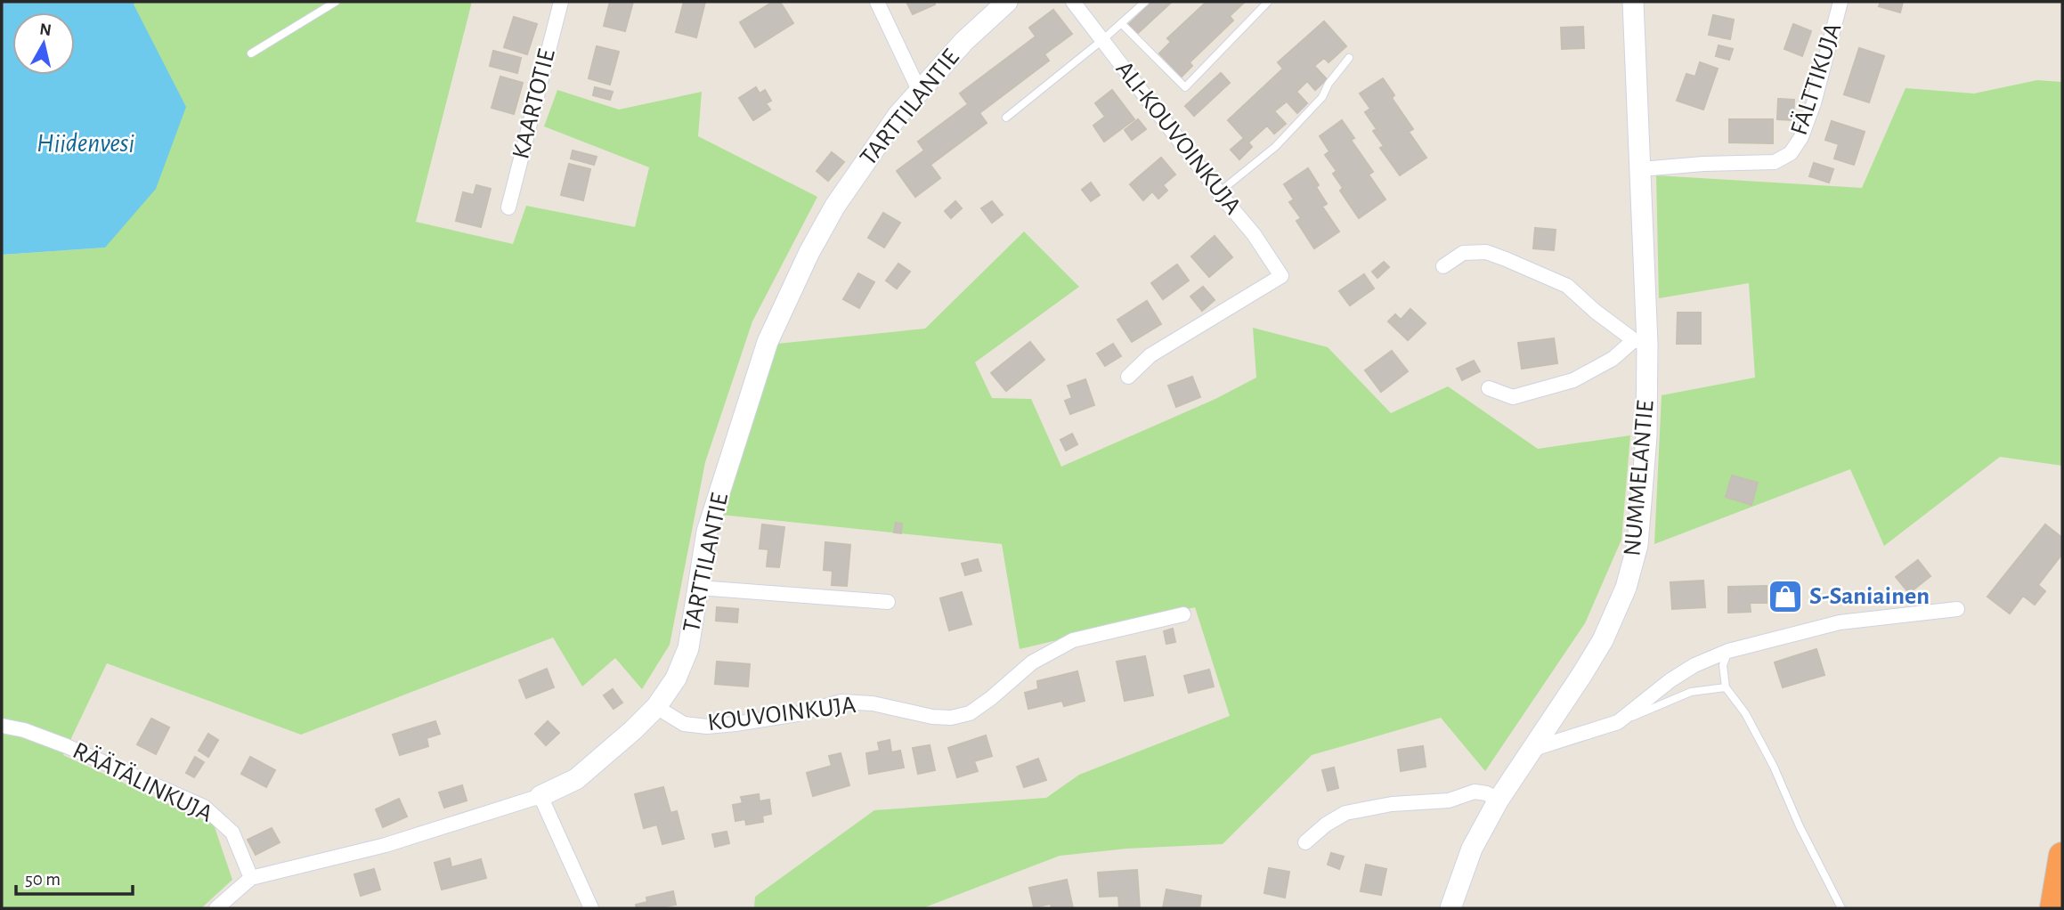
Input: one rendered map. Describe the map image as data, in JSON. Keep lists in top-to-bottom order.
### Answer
{
  "streets": {
    "street": [
      "FÄLTTIKUJA",
      "KAARTOTIE",
      "TARTTILANTIE",
      "ALI-KOUVOINKUJA",
      "NUMMELANTIE",
      "KOUVOINKUJA",
      "RÄÄTÄLINKUJA"
    ]
  },
  "crossings": [
    ["FÄLTTIKUJA", "NUMMELANTIE"],
    ["TARTTILANTIE", "KOUVOINKUJA"],
    ["TARTTILANTIE", "RÄÄTÄLINKUJA"]
  ],
  "water": ["Hiidenvesi"],
  "places": {
    "shop": ["S-Saniainen"]
  },
  "scale_bar": "50 m",
  "north": "top"
}
